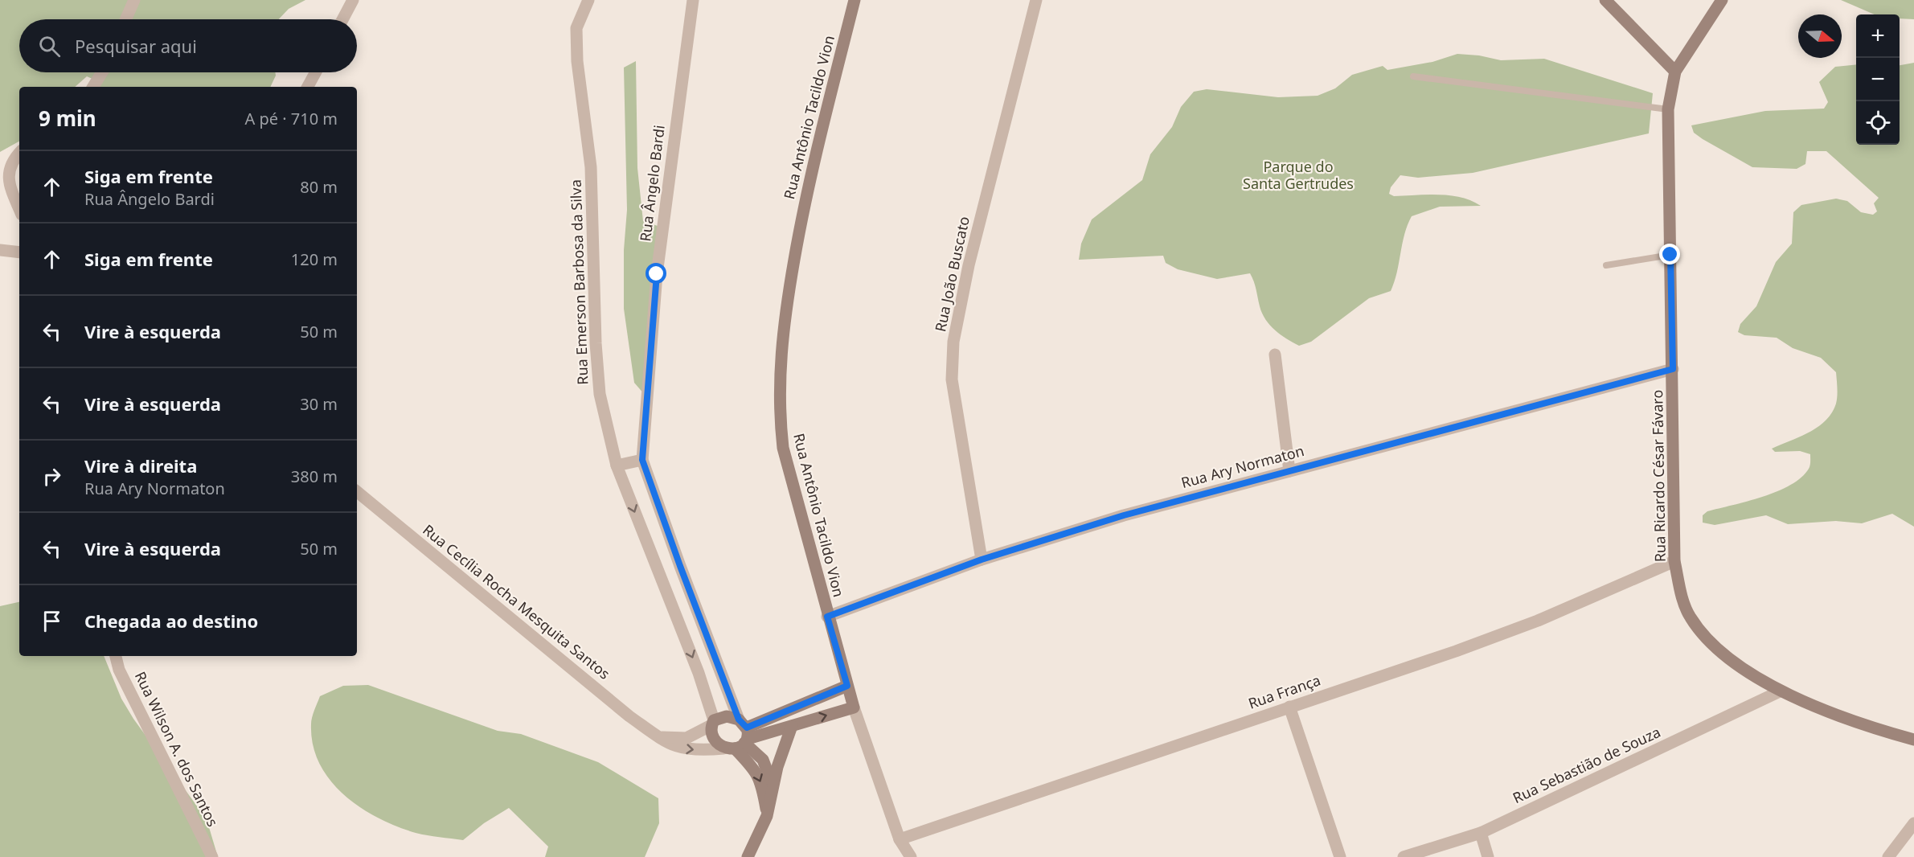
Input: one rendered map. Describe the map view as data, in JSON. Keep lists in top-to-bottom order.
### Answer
{
  "streets": {
    "street": [
      "Rua Antônio Tacildo Vion",
      "Rua Ângelo Bardi",
      "Rua João Buscato",
      "Rua Emerson Barbosa da Silva",
      "Rua Ary Normaton",
      "Rua Ricardo César Fávaro",
      "Rua Cecília Rocha Mesquita Santos",
      "Rua França",
      "Rua Wilson A. dos Santos",
      "Rua Sebastião de Souza"
    ]
  },
  "crossings": [
    ["Rua Antônio Tacildo Vion", "Rua Ary Normaton"],
    ["Rua Antônio Tacildo Vion", "Rua França"],
    ["Rua João Buscato", "Rua Ary Normaton"],
    ["Rua Ary Normaton", "Rua Ricardo César Fávaro"],
    ["Rua Ricardo César Fávaro", "Rua França"],
    ["Rua Ricardo César Fávaro", "Rua Sebastião de Souza"]
  ],
  "parks": ["Parque do Santa Gertrudes"],
  "north": "right",
  "page": {
    "map_buttons": ["+", "−"],
    "search": "Pesquisar aqui",
    "heading": ["9 min", "A pé · 710 m"],
    "list": [
      ["Siga em frente", "Rua Ângelo Bardi", "80 m"],
      ["Siga em frente", "120 m"],
      ["Vire à esquerda", "50 m"],
      ["Vire à esquerda", "30 m"],
      ["Vire à direita", "Rua Ary Normaton", "380 m"],
      ["Vire à esquerda", "50 m"],
      "Chegada ao destino"
    ]
  }
}
